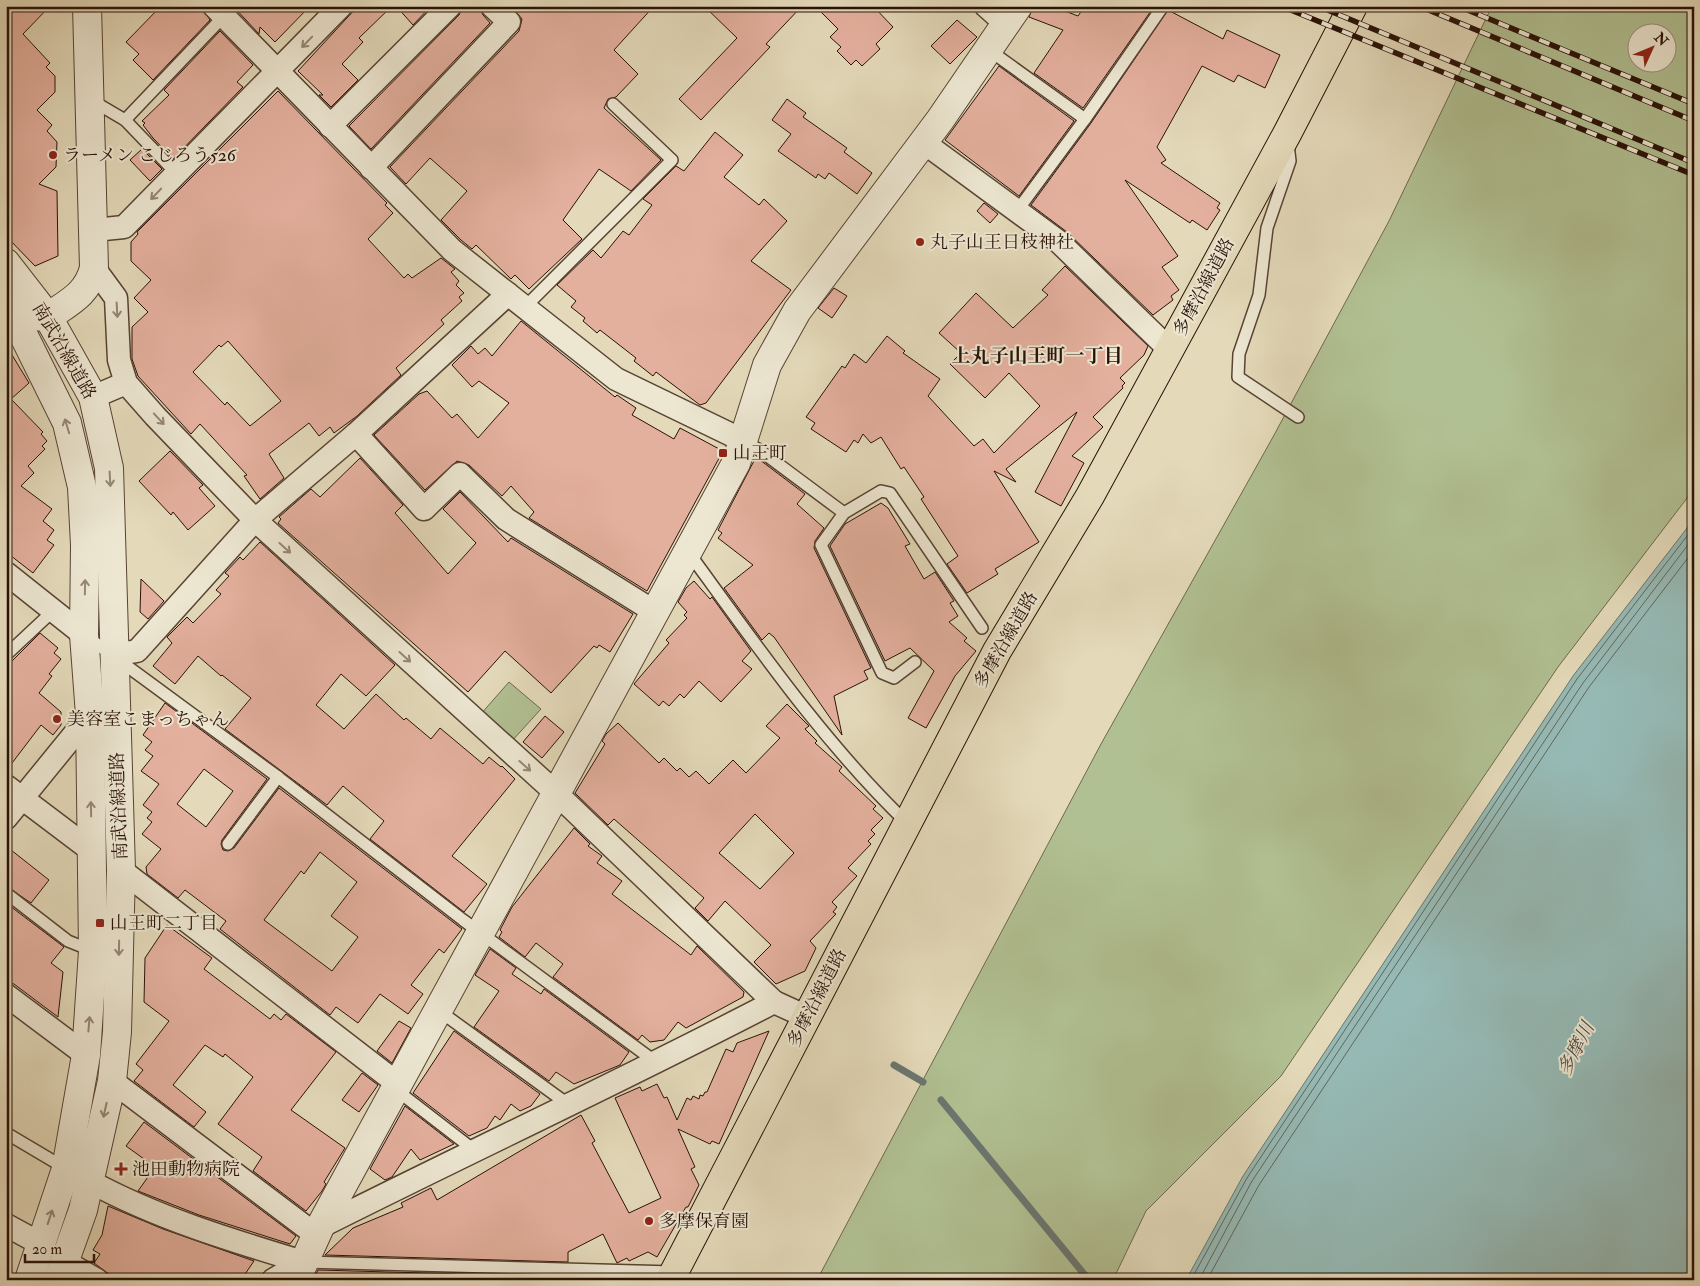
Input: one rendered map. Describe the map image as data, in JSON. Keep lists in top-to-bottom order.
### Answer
{
  "streets": {
    "main road": ["多摩沿線道路"],
    "street": ["南武沿線道路"]
  },
  "districts": ["上丸子山王町一丁目"],
  "water": ["多摩川"],
  "places": {
    "other": [
      "ラーメン こじろう526",
      "丸子山王日枝神社",
      "美容室こまっちゃん",
      "多摩保育園"
    ],
    "transit": ["山王町", "山王町二丁目"],
    "health": ["池田動物病院"]
  },
  "scale_bar": "20 m",
  "north": "top right"
}
